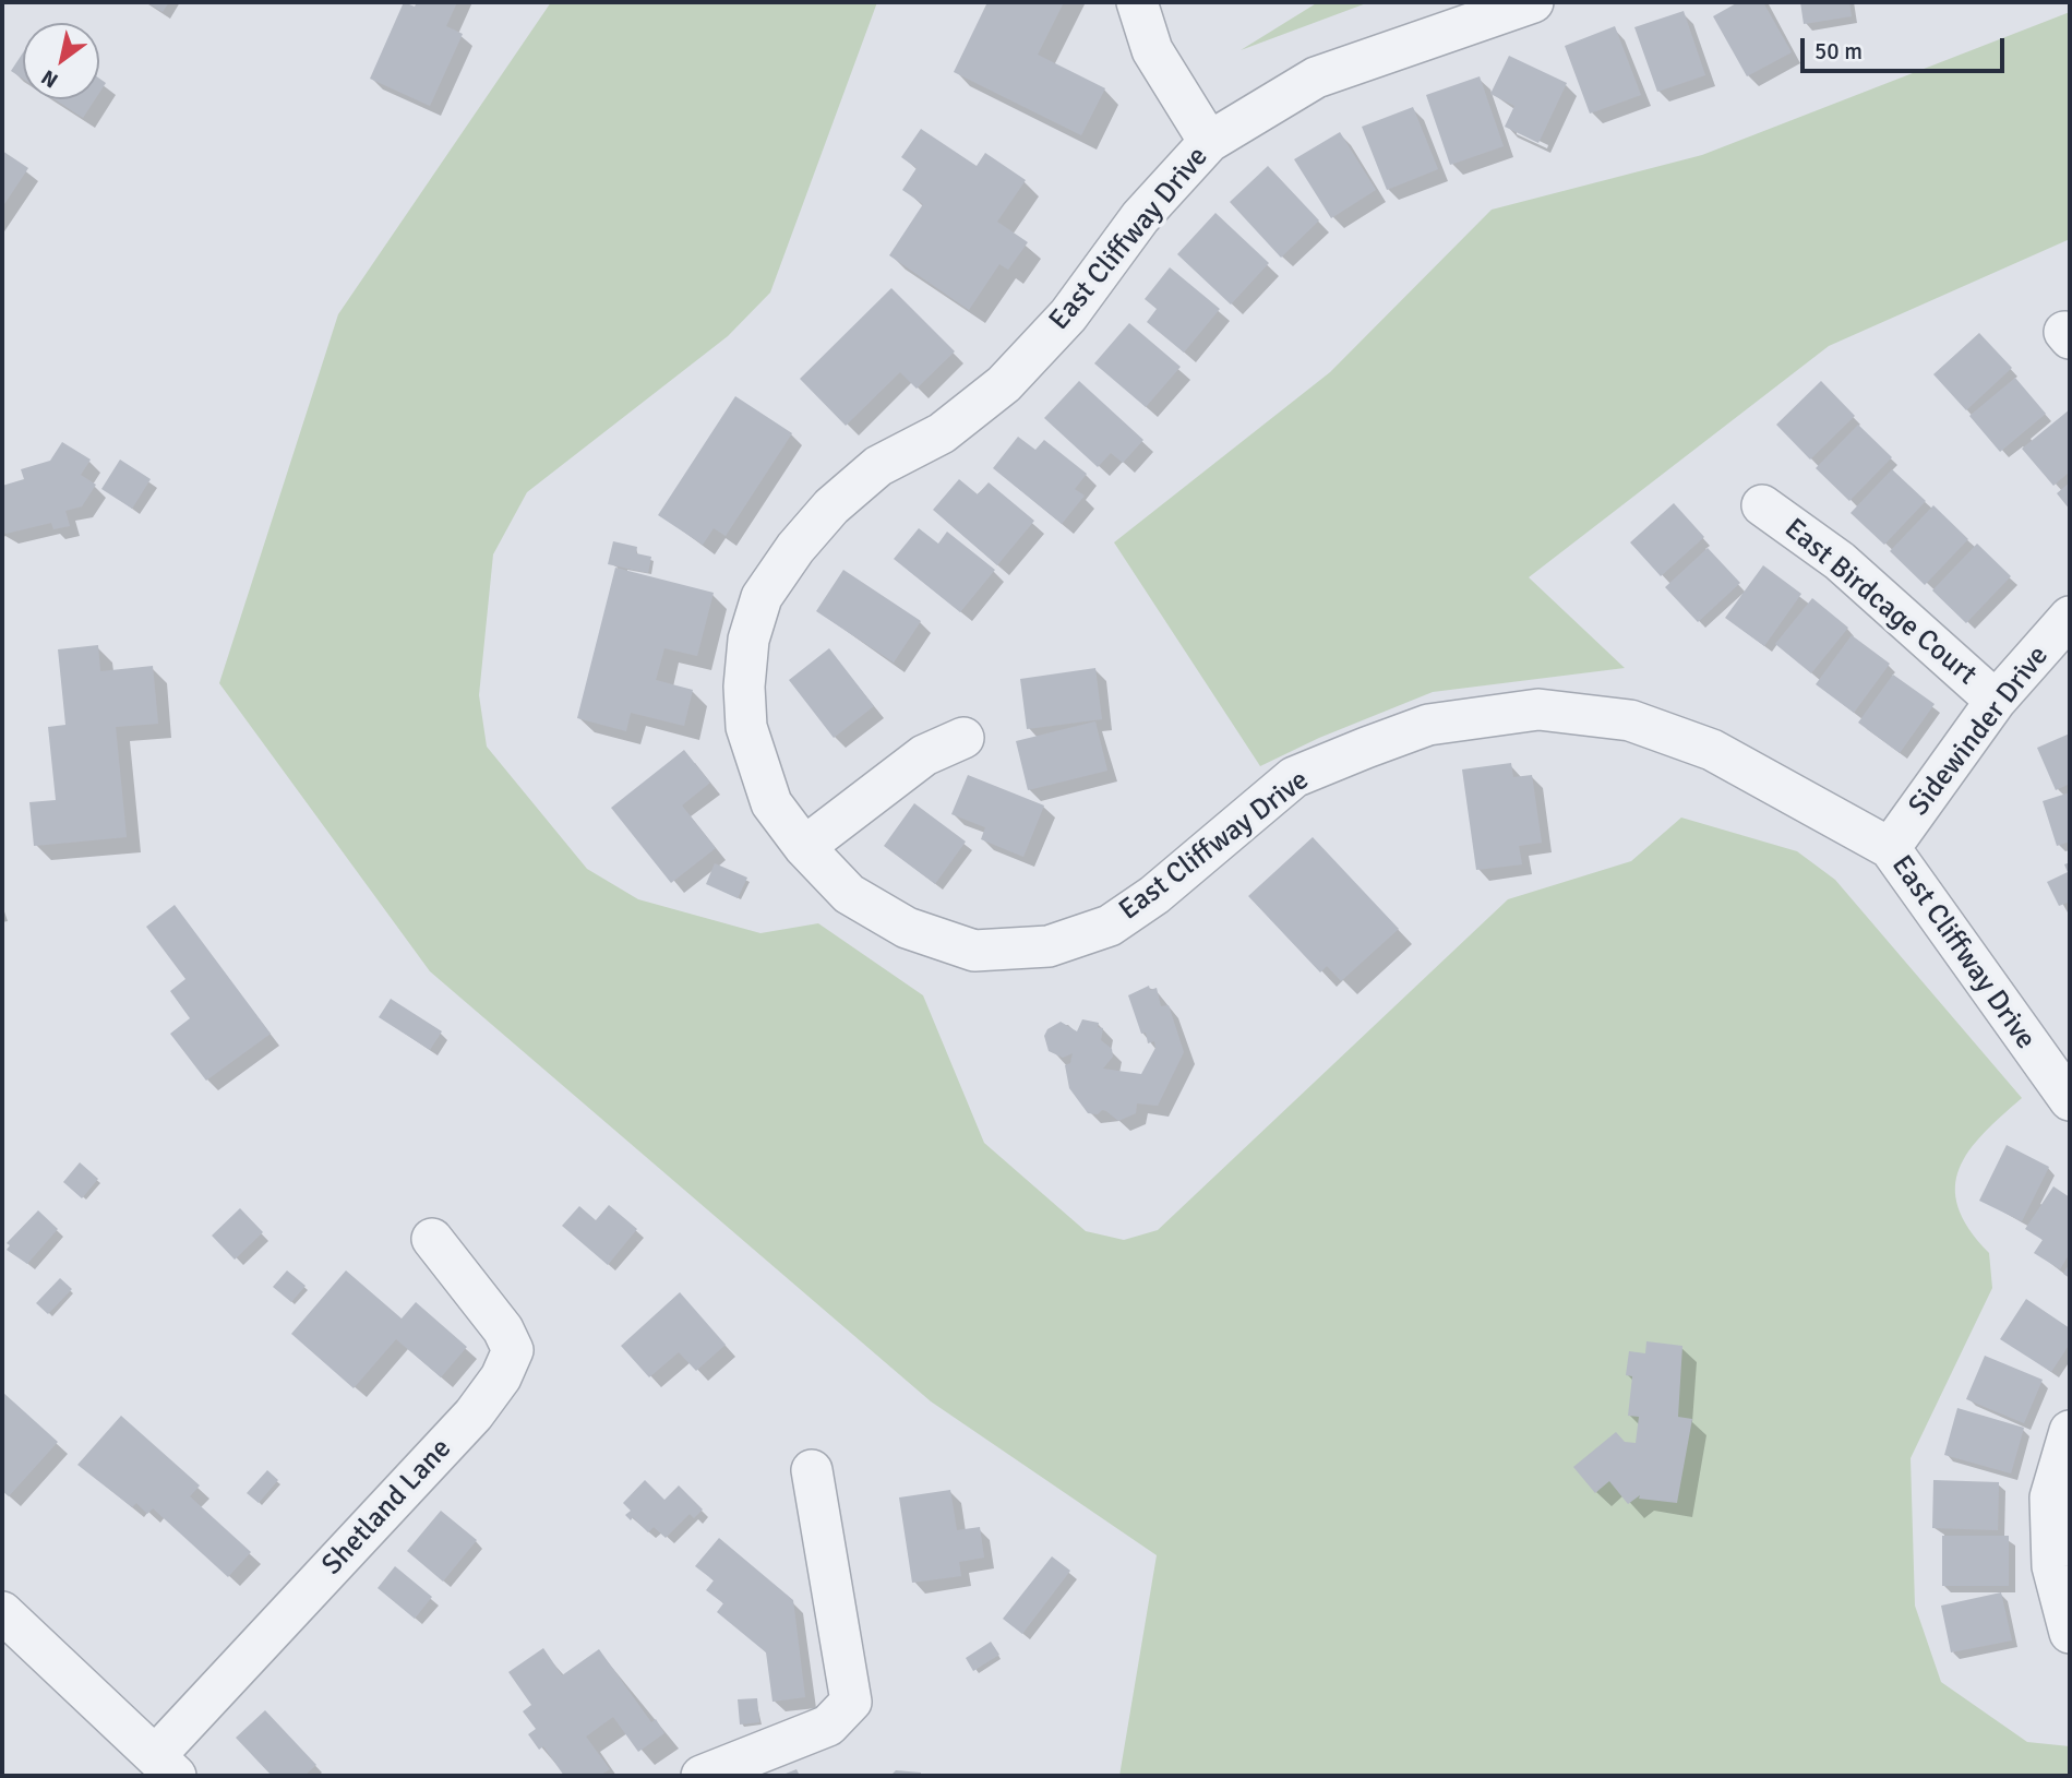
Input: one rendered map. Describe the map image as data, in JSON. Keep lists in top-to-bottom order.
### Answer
{
  "streets": {
    "street": [
      "East Cliffway Drive",
      "East Birdcage Court",
      "Sidewinder Drive",
      "Shetland Lane"
    ]
  },
  "crossings": [
    ["East Cliffway Drive", "Sidewinder Drive"],
    ["East Birdcage Court", "Sidewinder Drive"]
  ],
  "scale_bar": "50 m",
  "north": "bottom left"
}
